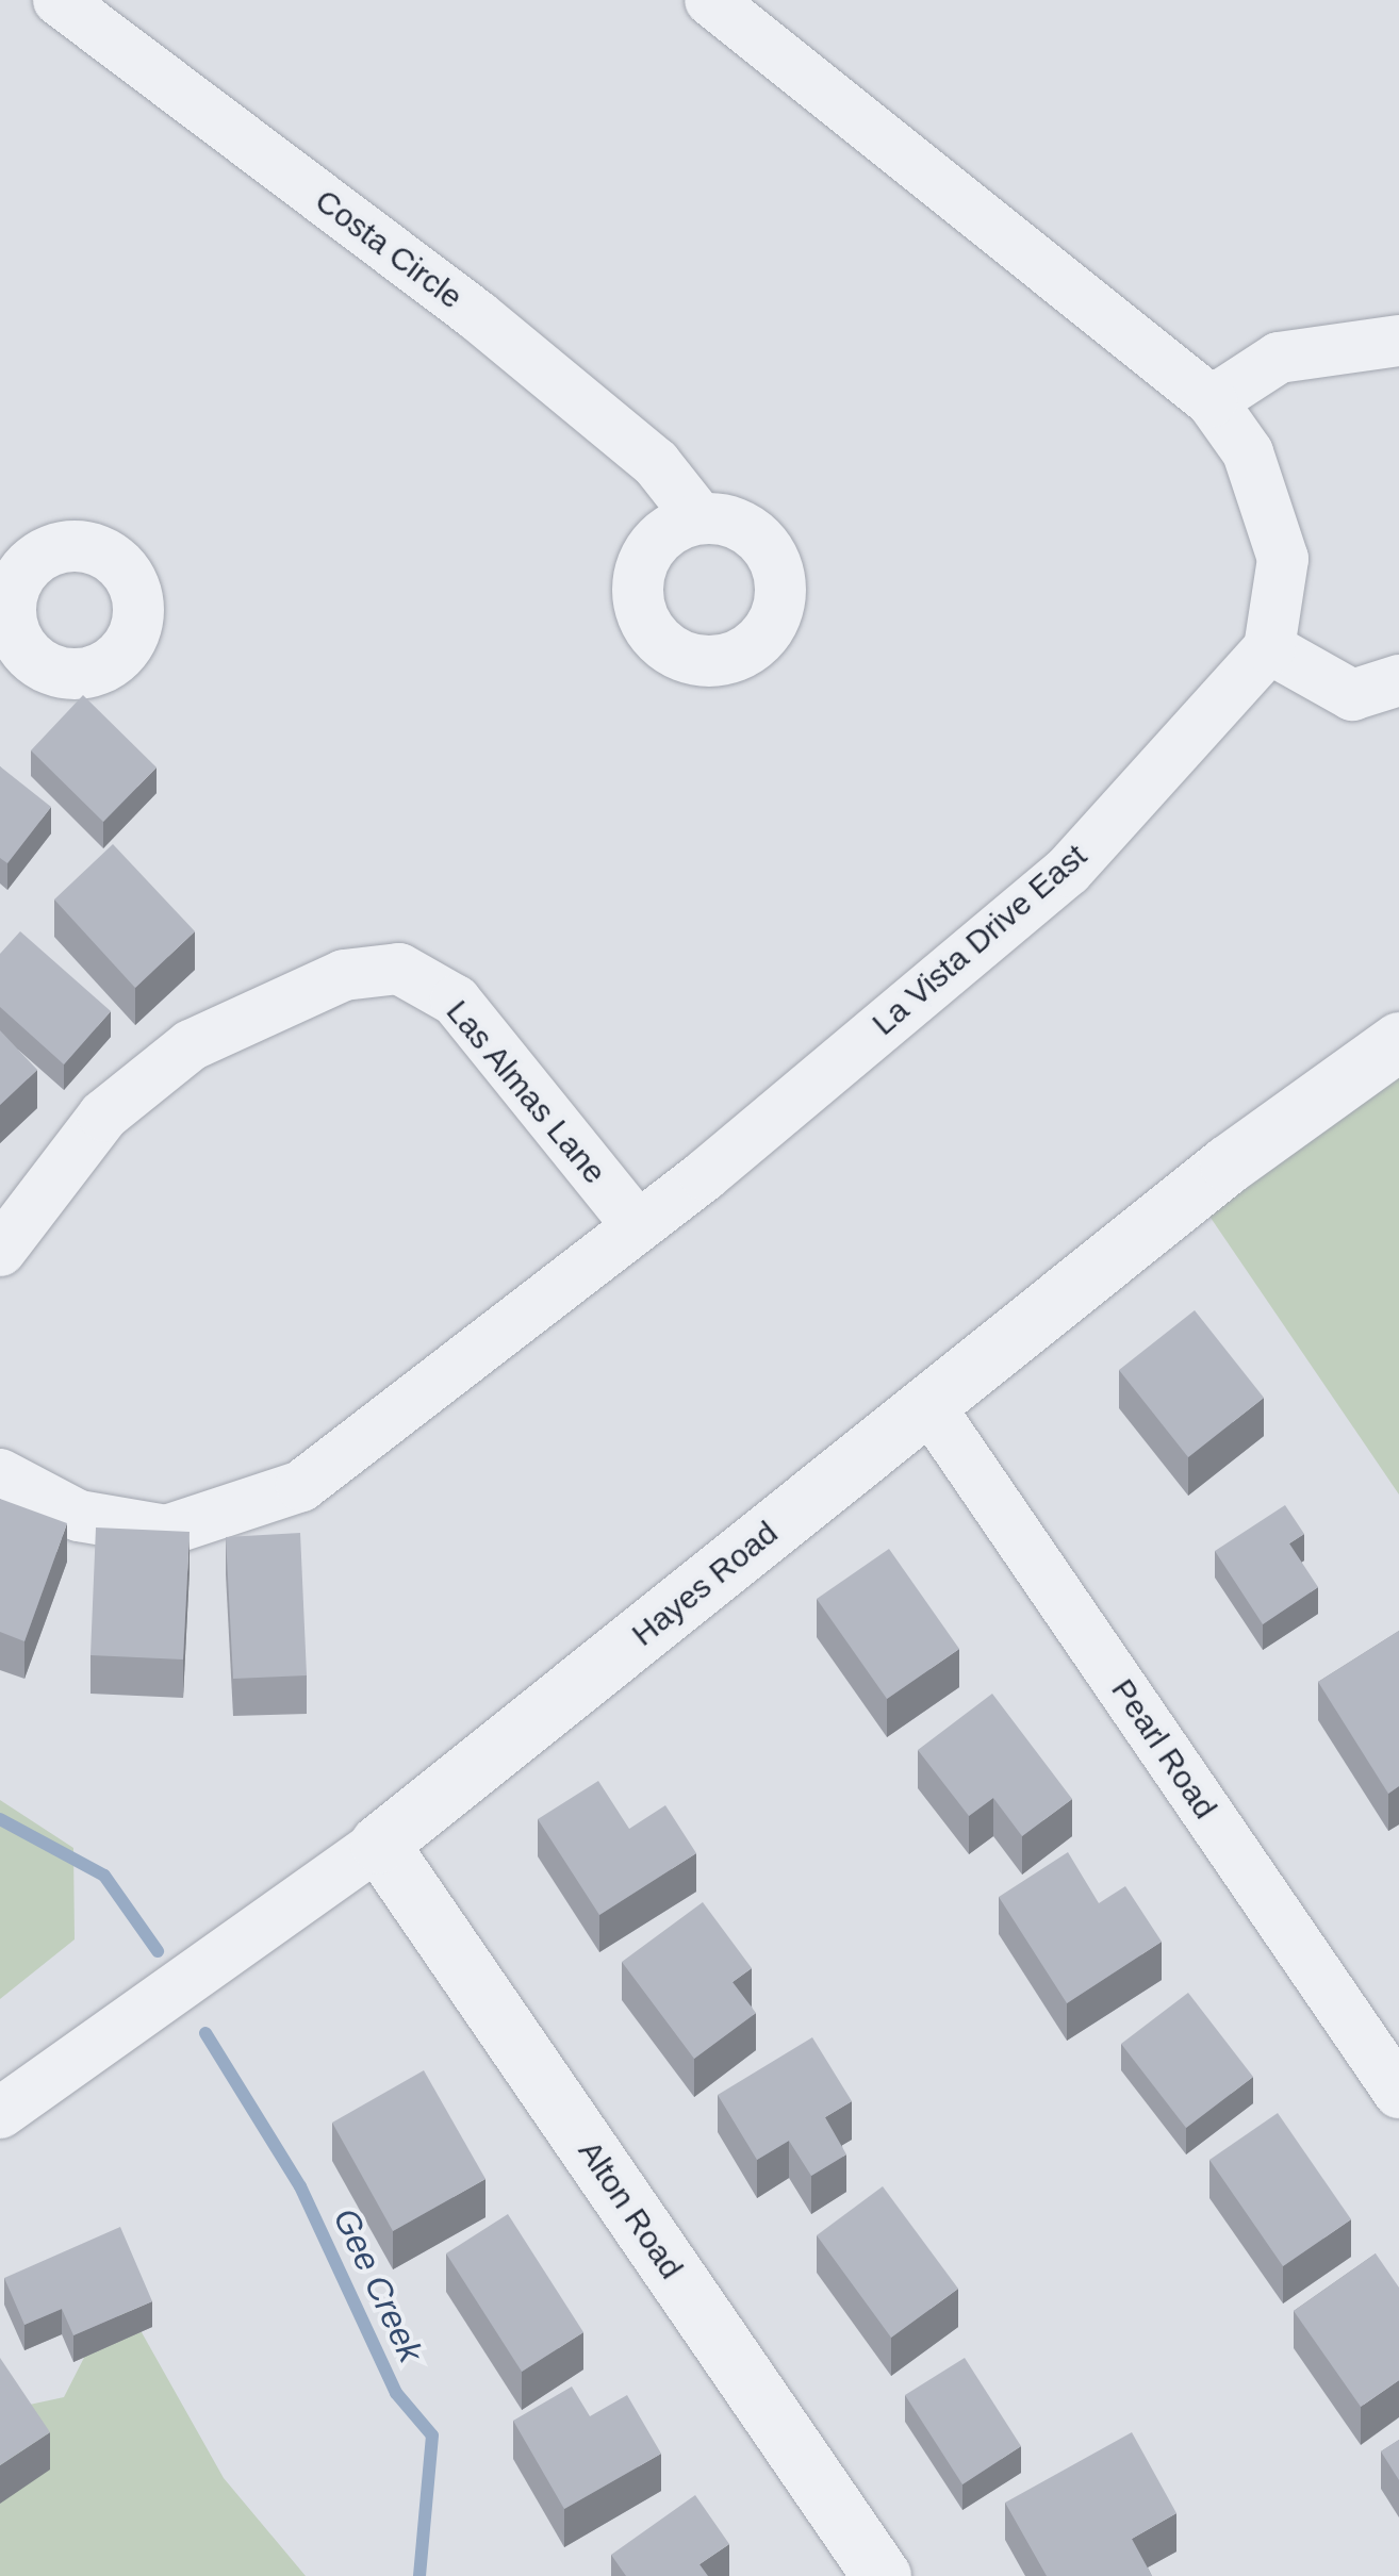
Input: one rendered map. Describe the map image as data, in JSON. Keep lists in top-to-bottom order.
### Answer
{
  "streets": {
    "street": [
      "Costa Circle",
      "La Vista Drive East",
      "Las Almas Lane",
      "Hayes Road",
      "Pearl Road",
      "Alton Road"
    ]
  },
  "crossings": [
    ["La Vista Drive East", "Las Almas Lane"],
    ["Hayes Road", "Pearl Road"],
    ["Hayes Road", "Alton Road"]
  ],
  "water": ["Gee Creek"]
}
